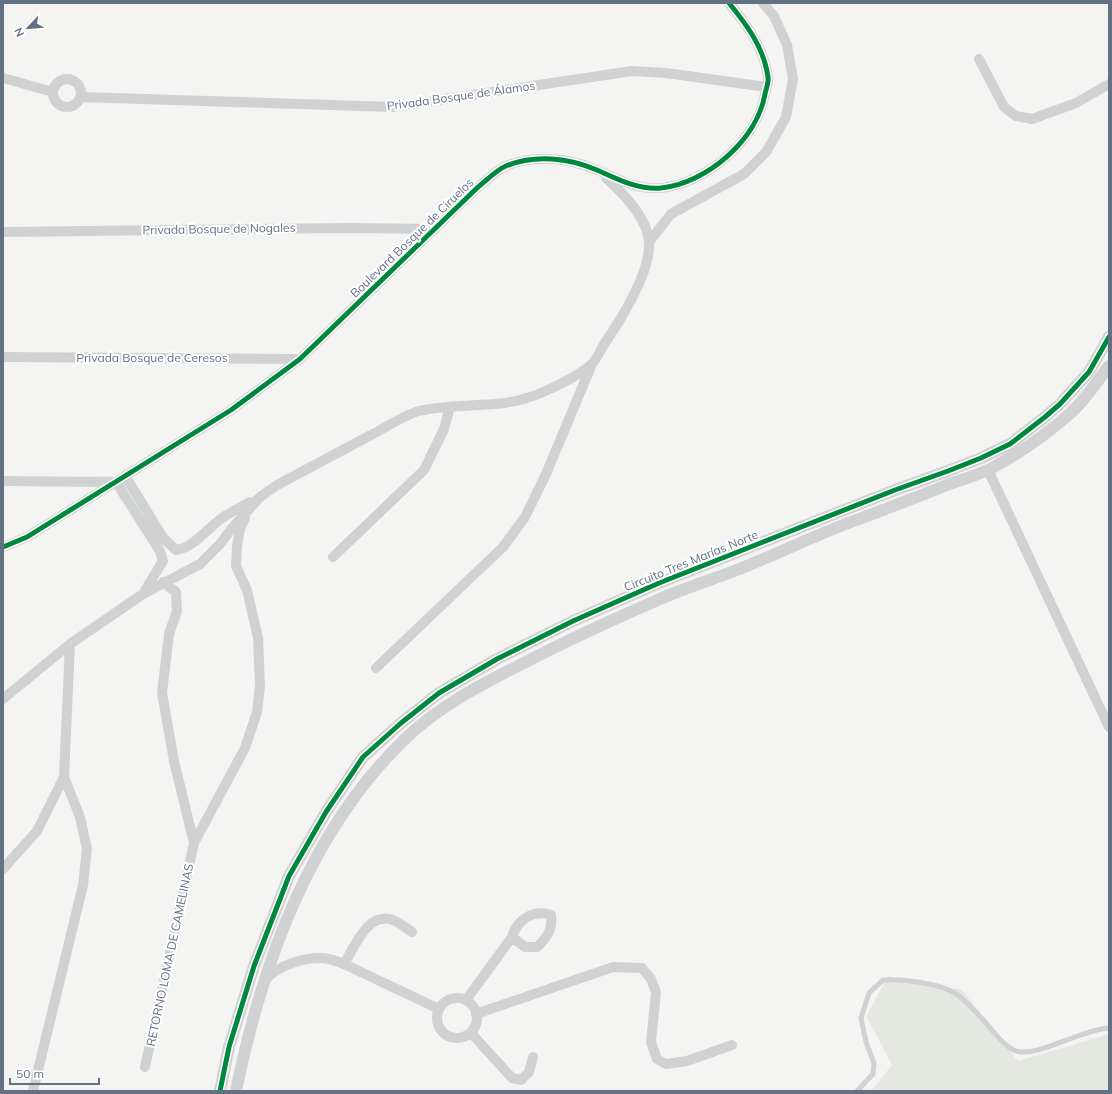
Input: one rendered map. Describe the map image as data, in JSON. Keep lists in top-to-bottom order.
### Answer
{
  "streets": {
    "street": [
      "Privada Bosque de Álamos",
      "Privada Bosque de Nogales",
      "Boulevard Bosque de Ciruelos",
      "Privada Bosque de Ceresos",
      "Circuito Tres Marías Norte",
      "RETORNO LOMA DE CAMELINAS"
    ]
  },
  "crossings": [
    ["Privada Bosque de Álamos", "Boulevard Bosque de Ciruelos"],
    ["Privada Bosque de Nogales", "Boulevard Bosque de Ciruelos"],
    ["Boulevard Bosque de Ciruelos", "Privada Bosque de Ceresos"]
  ],
  "scale_bar": "50 m",
  "north": "bottom left"
}
